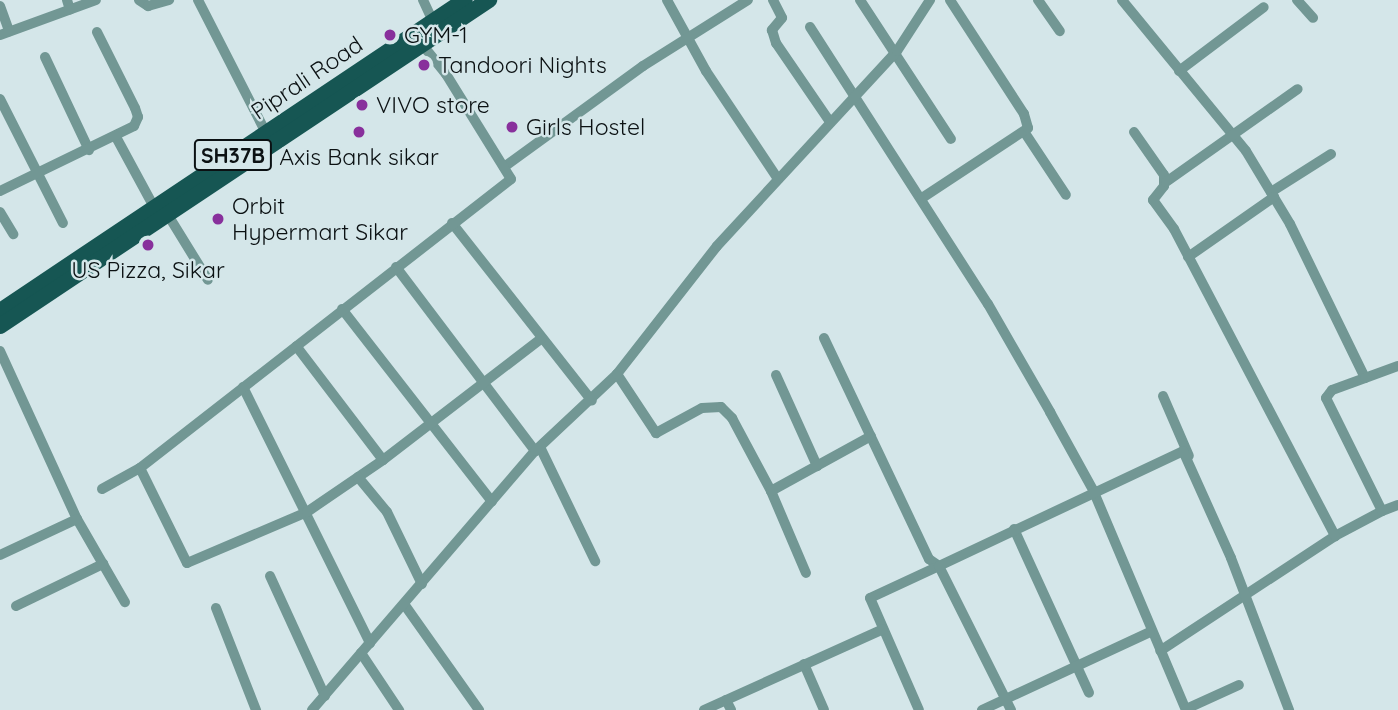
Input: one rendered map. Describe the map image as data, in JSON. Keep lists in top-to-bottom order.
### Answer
{
  "streets": {
    "main road": ["Piprali Road", "SH37B"]
  },
  "places": [
    "GYM-1",
    "Tandoori Nights",
    "VIVO store",
    "Girls Hostel",
    "Axis Bank sikar",
    "Orbit Hypermart Sikar",
    "US Pizza, Sikar"
  ]
}
